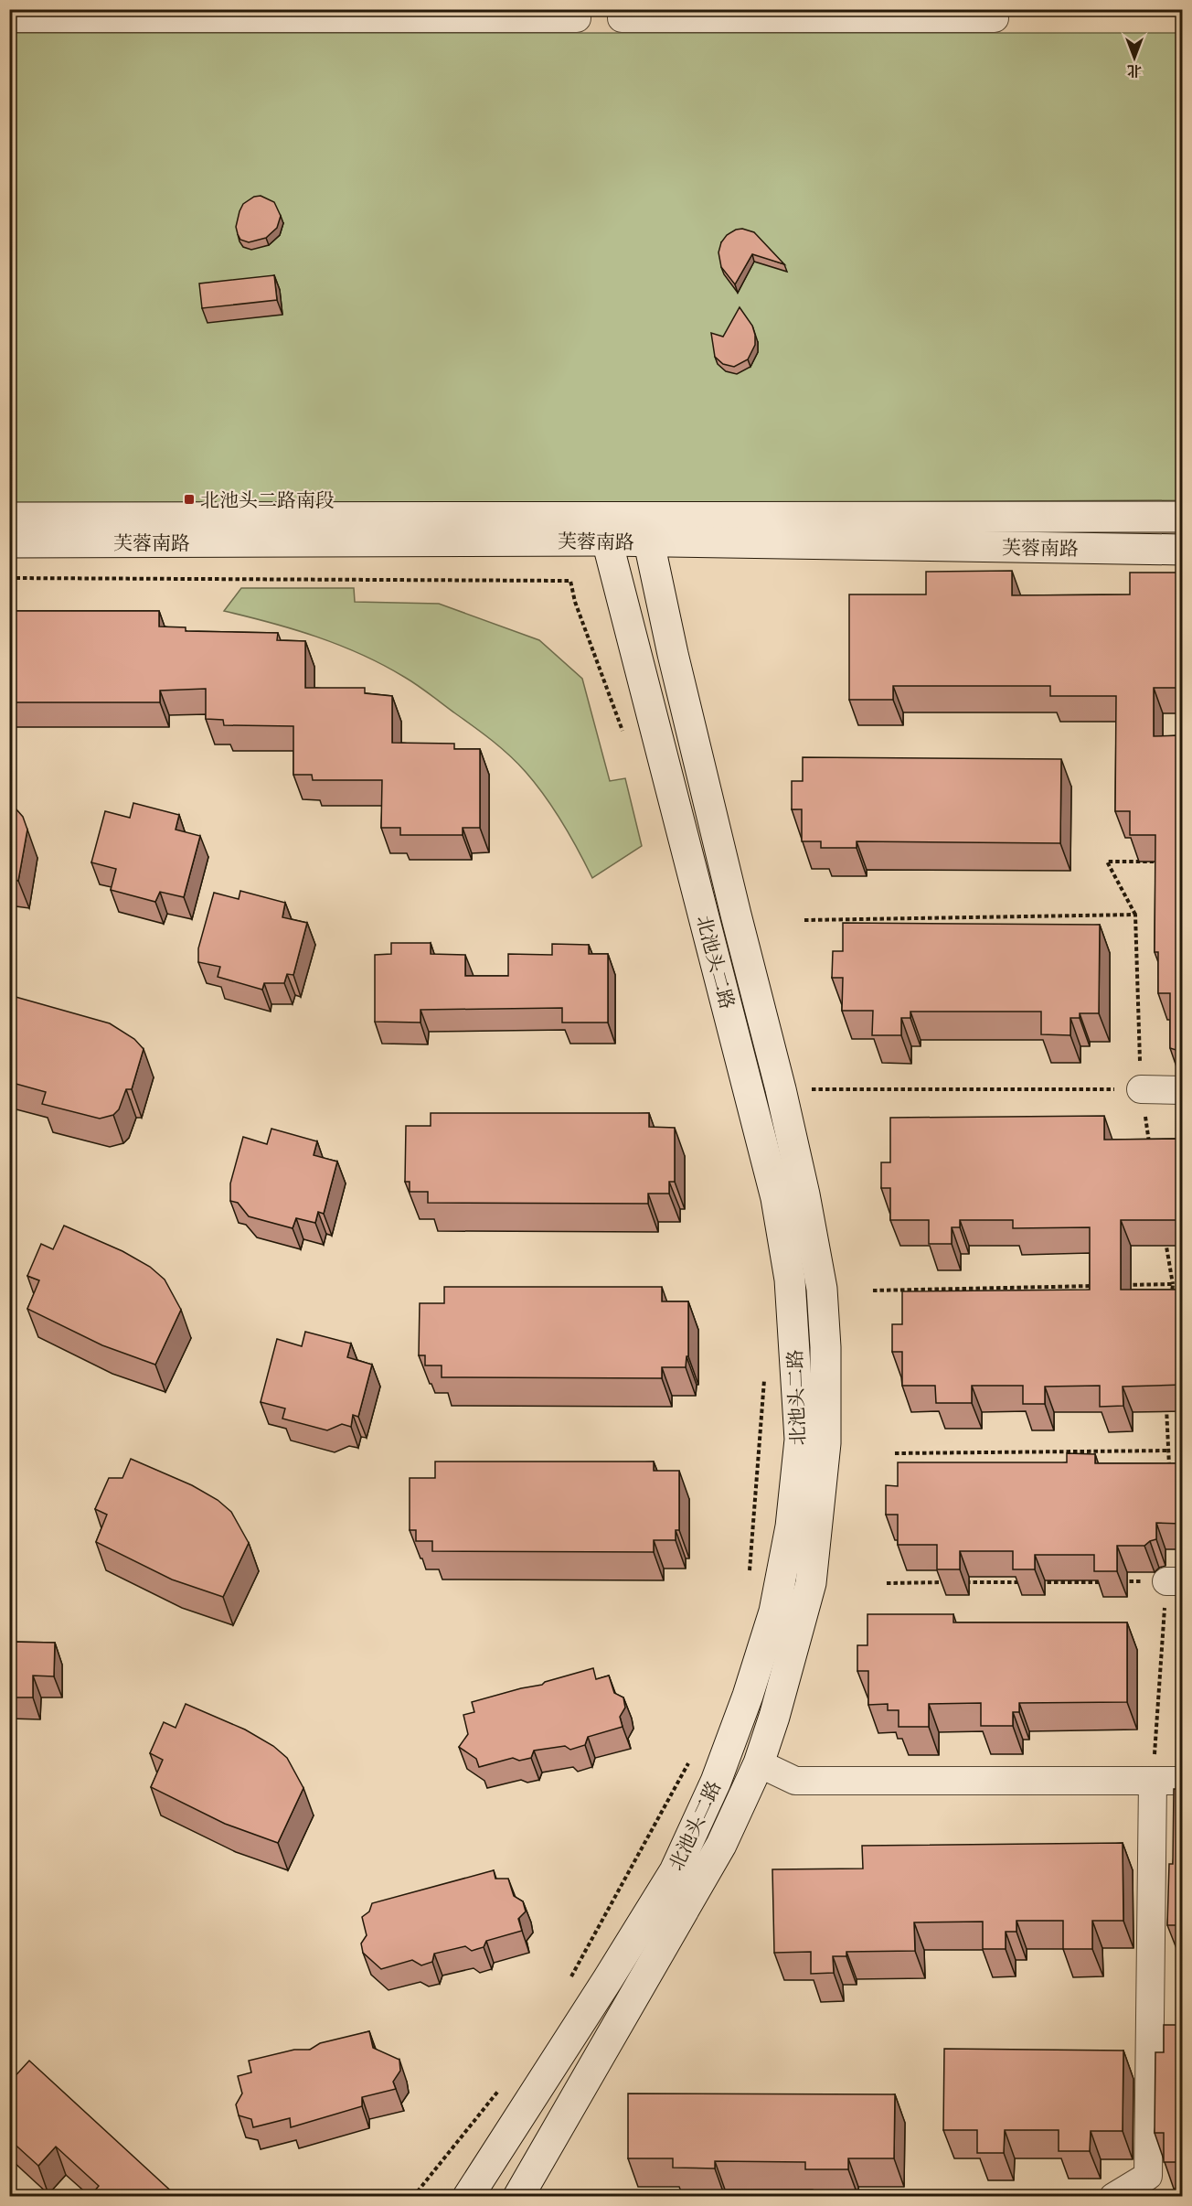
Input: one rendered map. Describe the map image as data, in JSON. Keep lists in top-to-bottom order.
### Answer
{
  "streets": {
    "main road": ["芙蓉南路", "北池头二路"]
  },
  "crossings": [
    ["芙蓉南路", "北池头二路"]
  ],
  "places": {
    "transit": ["北池头二路南段"]
  },
  "north": "bottom"
}
